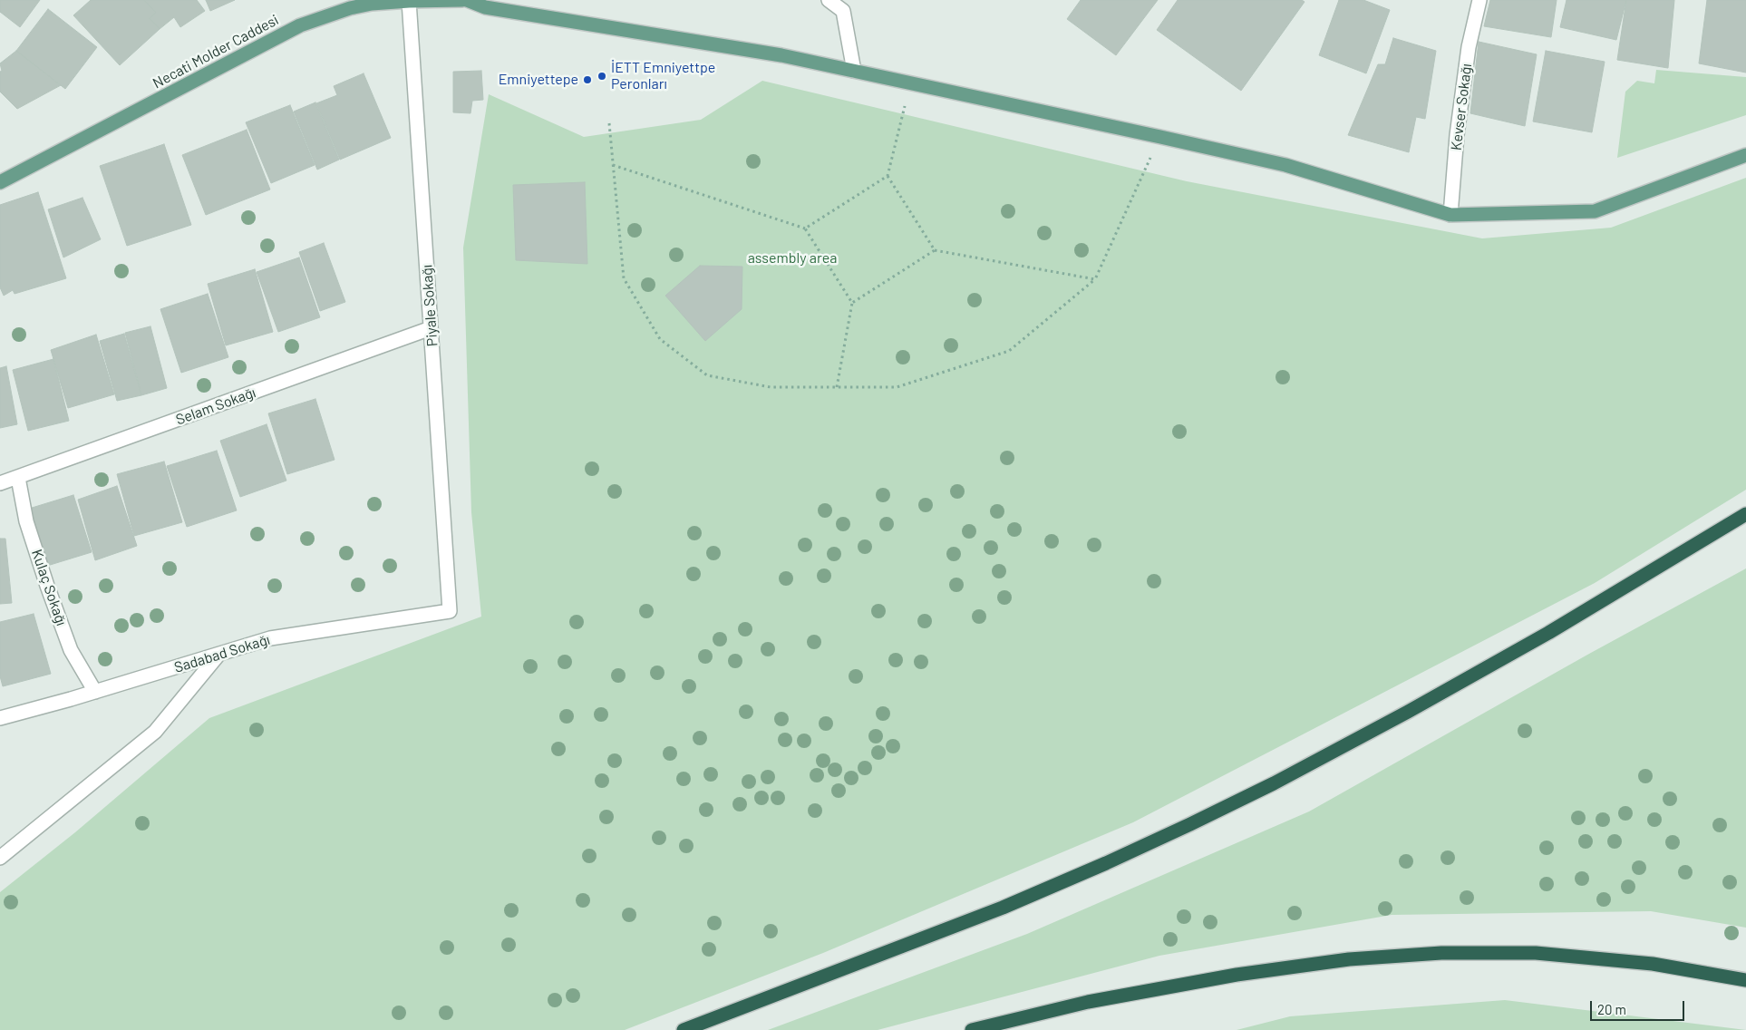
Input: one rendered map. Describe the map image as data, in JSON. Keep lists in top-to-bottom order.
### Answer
{
  "streets": {
    "main road": ["Necati Molder Caddesi"],
    "street": [
      "Kevser Sokağı",
      "Piyale Sokağı",
      "Selam Sokağı",
      "Kulaç Sokağı",
      "Sadabad Sokağı"
    ]
  },
  "crossings": [
    ["Necati Molder Caddesi", "Piyale Sokağı"],
    ["Piyale Sokağı", "Selam Sokağı"],
    ["Piyale Sokağı", "Sadabad Sokağı"],
    ["Selam Sokağı", "Kulaç Sokağı"],
    ["Kulaç Sokağı", "Sadabad Sokağı"]
  ],
  "parks": ["assembly area"],
  "places": ["İETT Emniyettpe Peronları", "Emniyettepe"],
  "scale_bar": "20 m"
}
